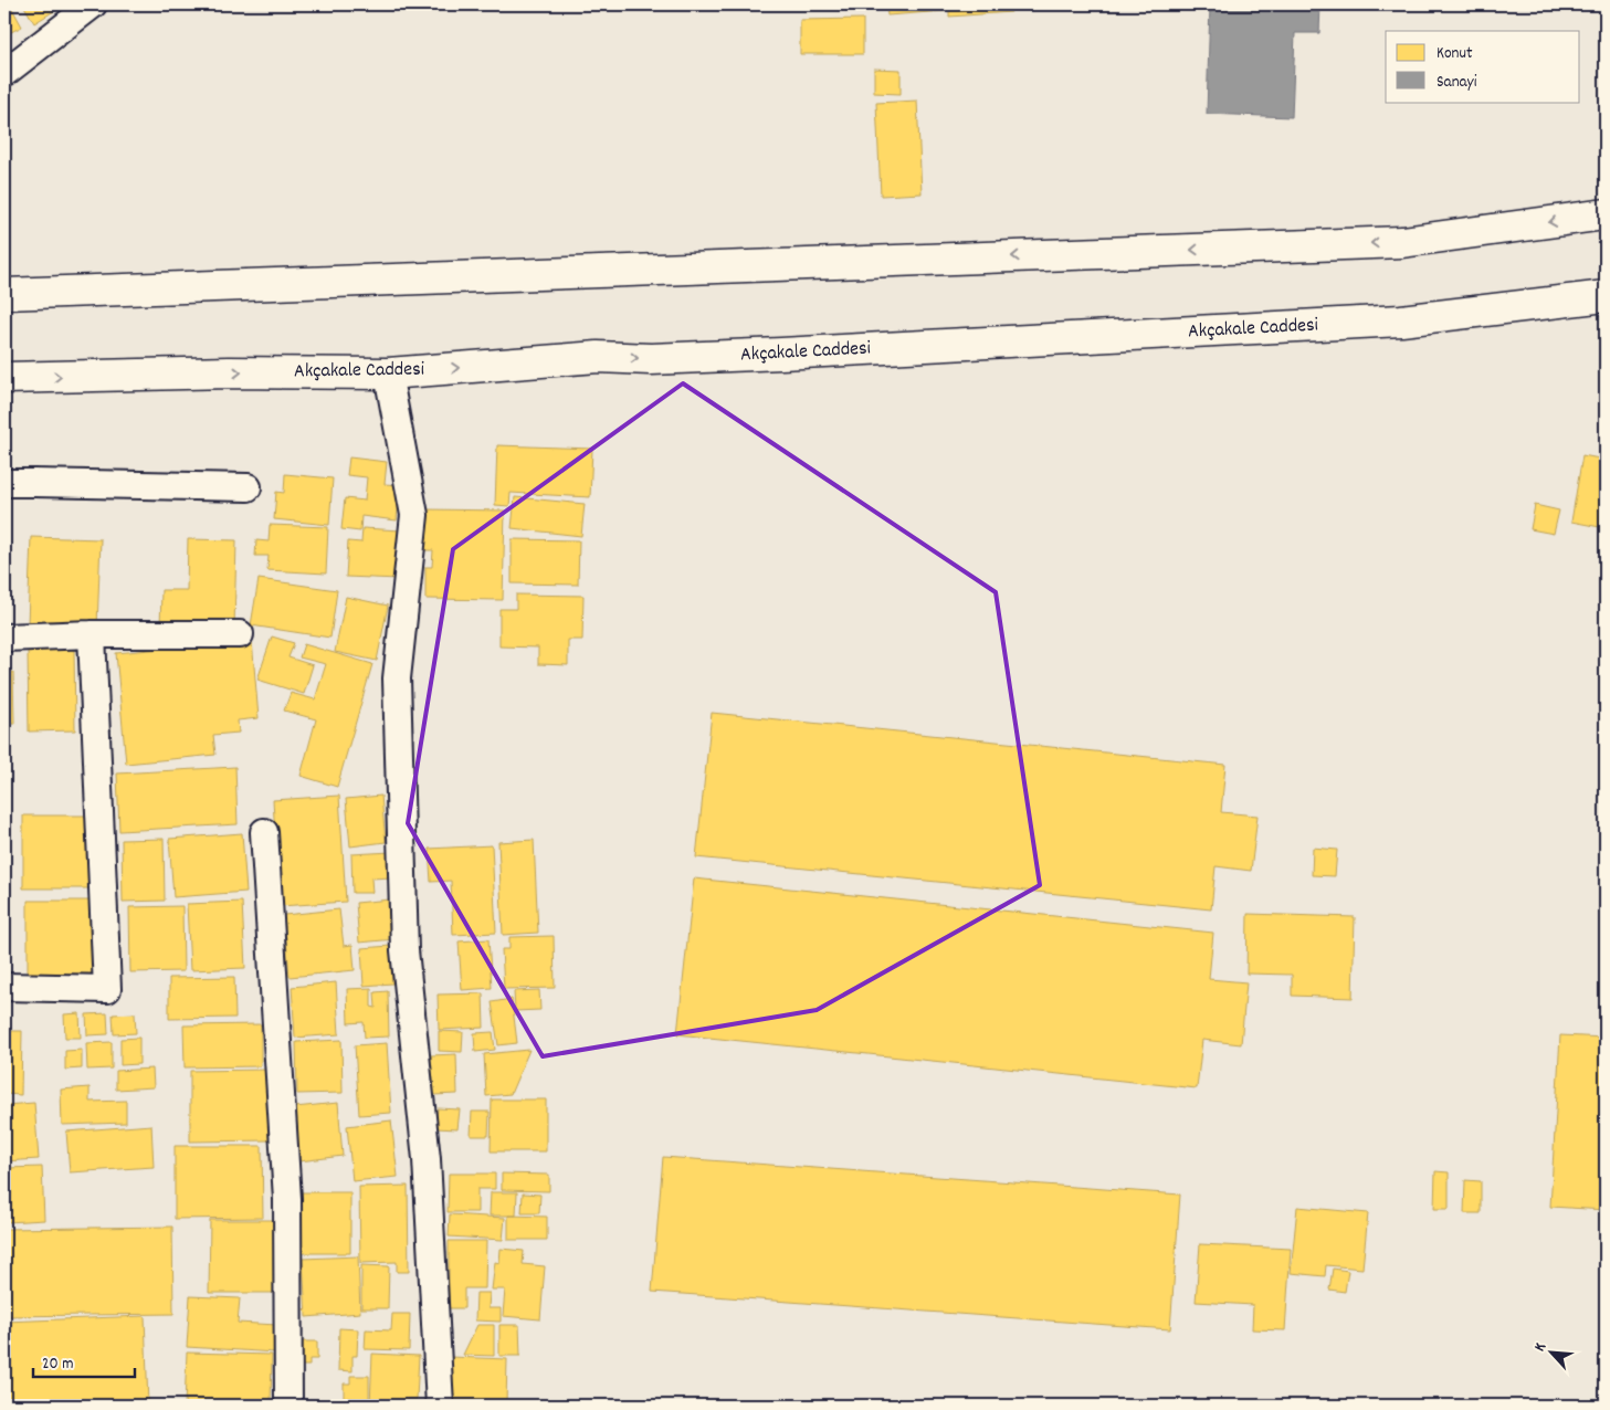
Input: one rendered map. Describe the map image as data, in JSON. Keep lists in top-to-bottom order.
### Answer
{
  "streets": {
    "main road": ["Akçakale Caddesi"]
  },
  "legend": ["Konut", "Sanayi"],
  "scale_bar": "20 m",
  "north": "top left"
}
